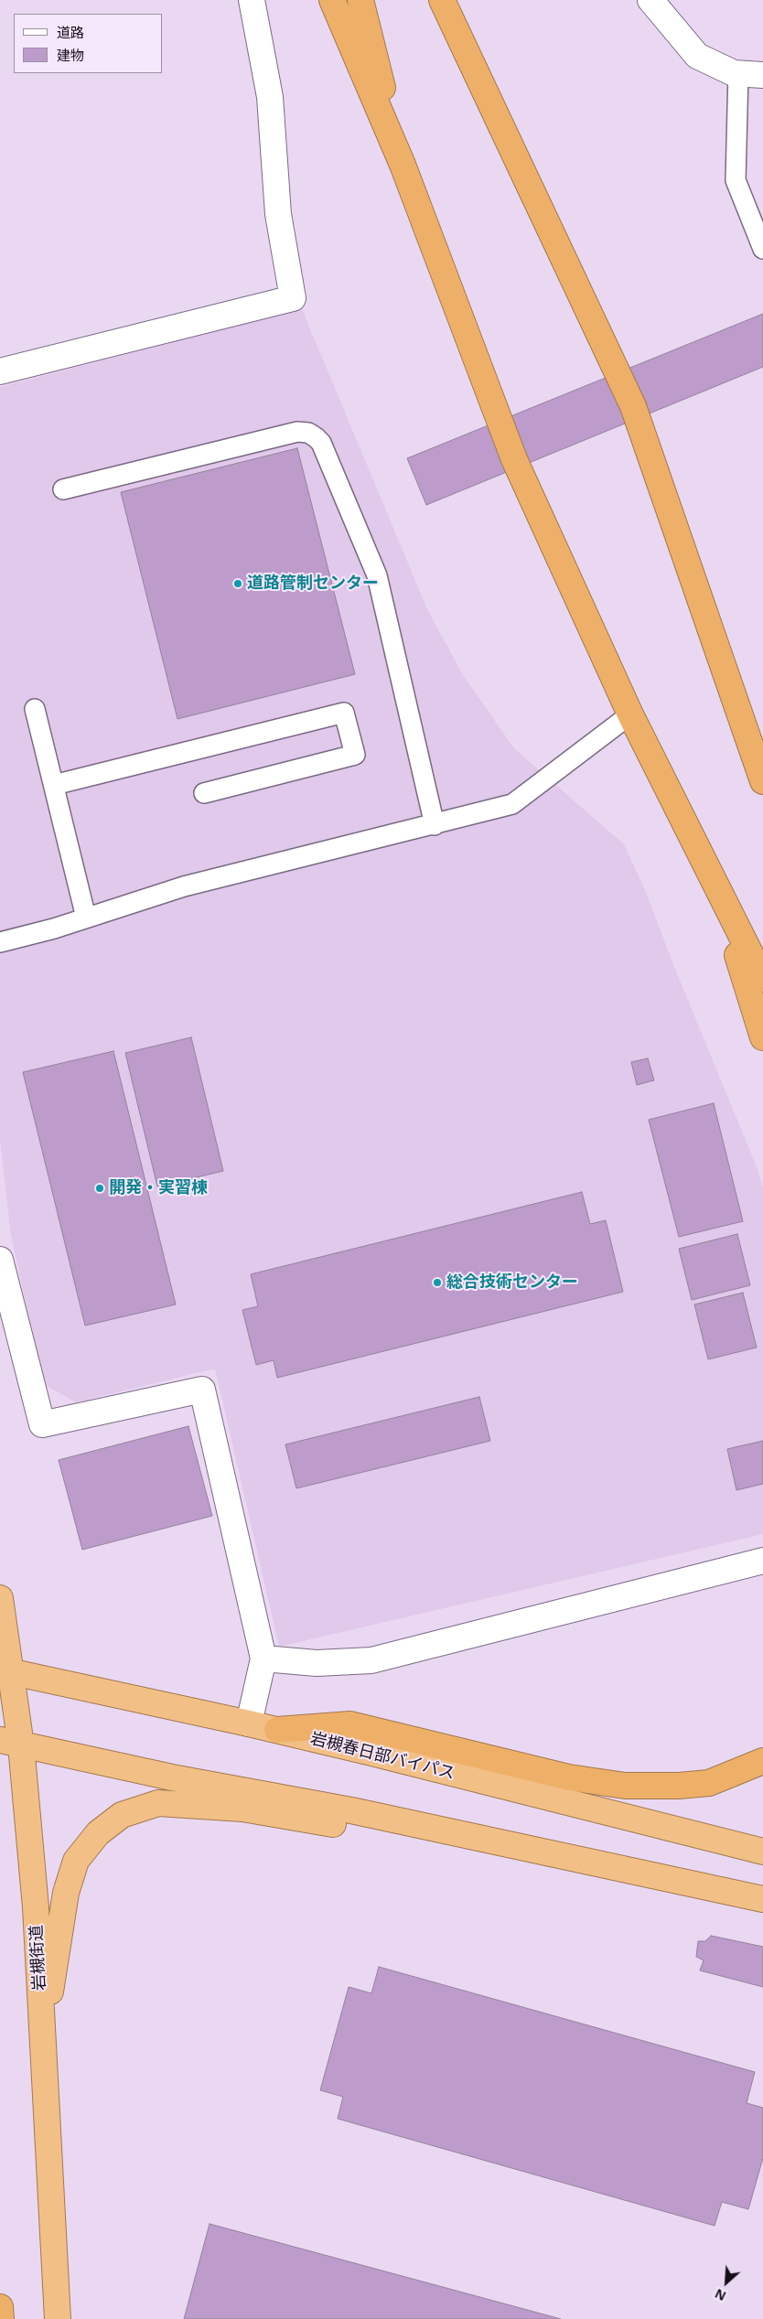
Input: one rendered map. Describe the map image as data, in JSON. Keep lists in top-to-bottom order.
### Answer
{
  "streets": {
    "highway": ["岩槻春日部バイパス", "岩槻街道"]
  },
  "crossings": [
    ["岩槻春日部バイパス", "岩槻街道"]
  ],
  "places": ["道路管制センター", "開発・実習棟", "総合技術センター"],
  "legend": ["道路", "建物"],
  "north": "bottom left"
}
